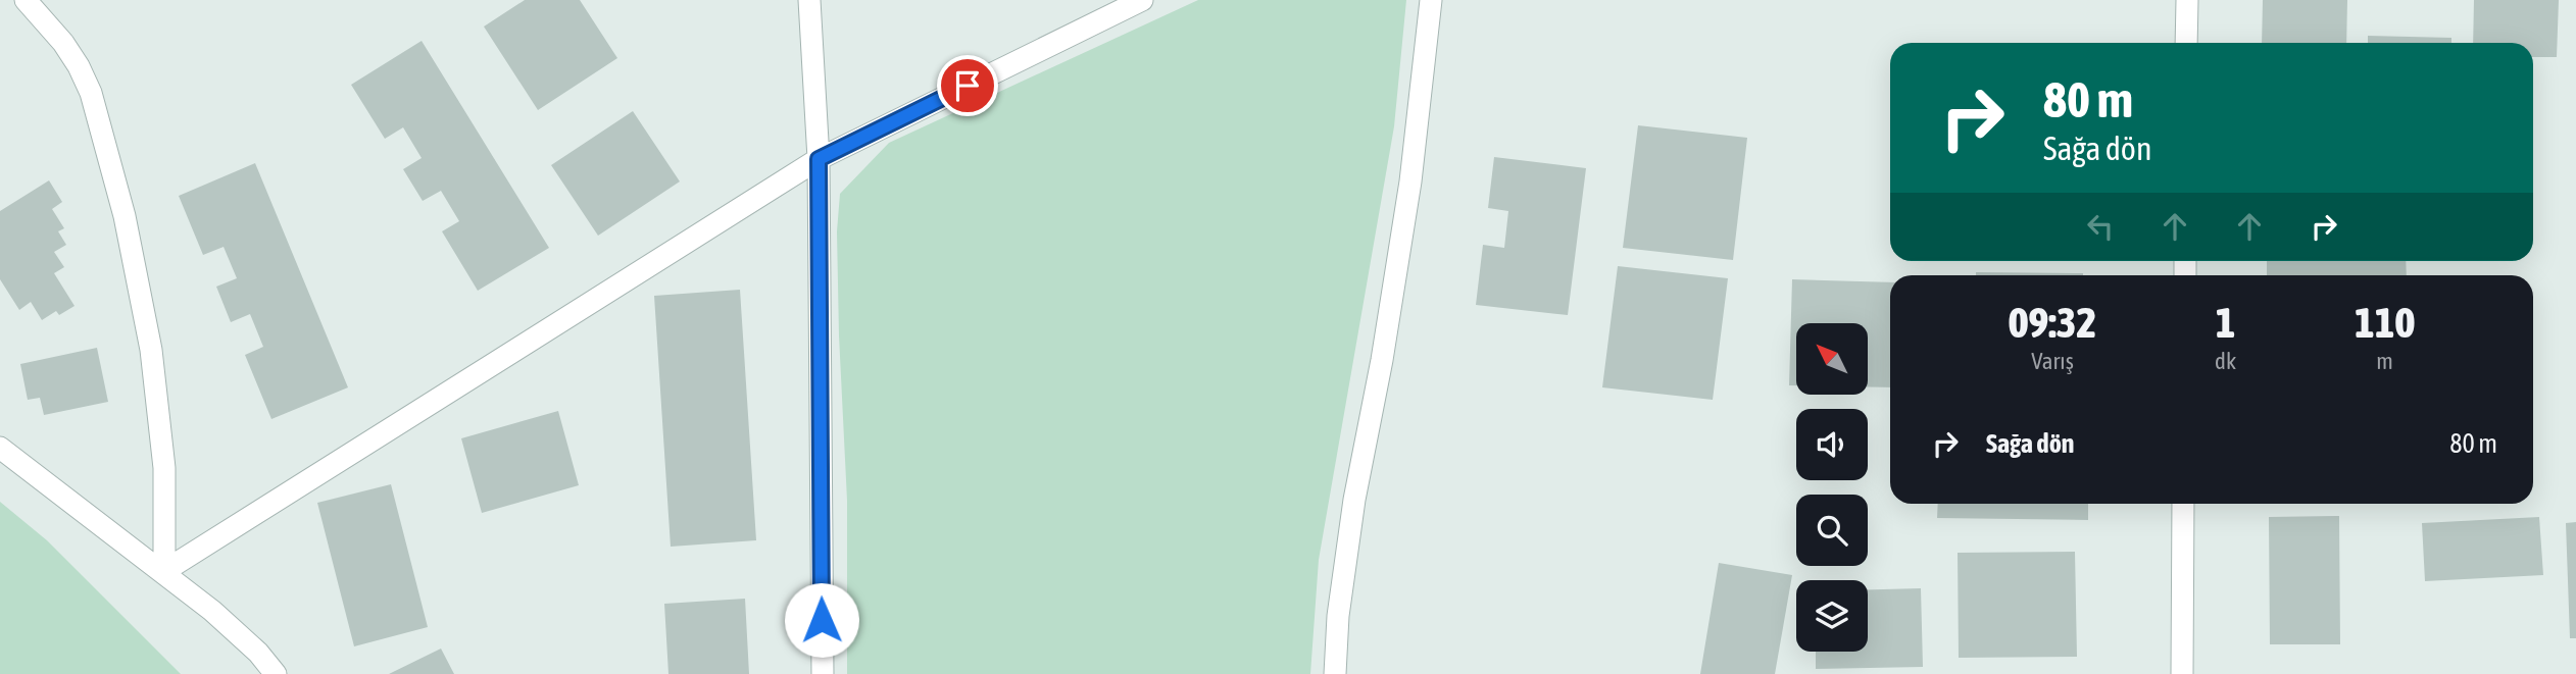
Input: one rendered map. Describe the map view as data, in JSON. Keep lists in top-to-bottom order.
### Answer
{
  "north": "top left",
  "page": {
    "turn": ["80 m", "Sağa dön"],
    "eta": [
      "09:32",
      "Varış",
      "1",
      "dk",
      "110",
      "m"
    ],
    "list": [
      {
        "name": "Sağa dön",
        "value": "80 m"
      }
    ]
  }
}
